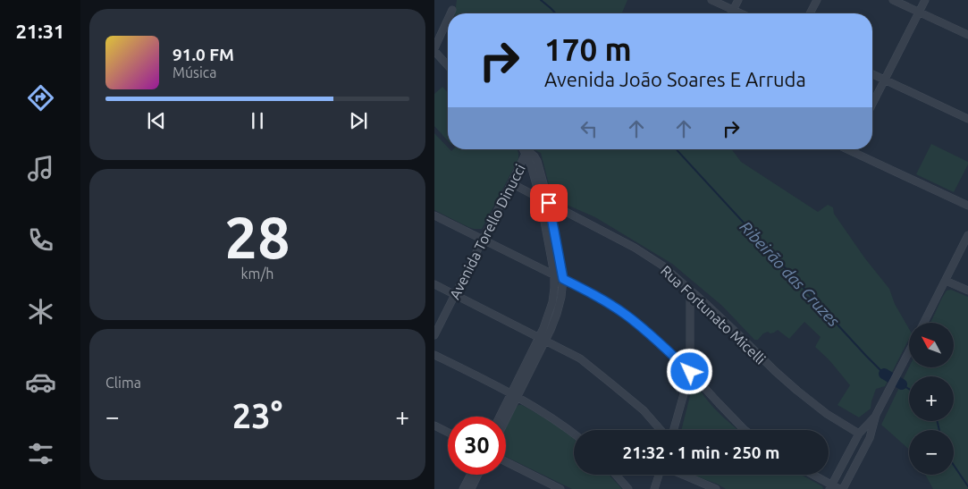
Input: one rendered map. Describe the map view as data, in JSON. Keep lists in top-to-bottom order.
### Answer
{
  "streets": {
    "street": ["Avenida Torello Dinucci", "Rua Fortunato Micelli"]
  },
  "crossings": [
    ["Avenida Torello Dinucci", "Rua Fortunato Micelli"]
  ],
  "water": ["Ribeirão das Cruzes"],
  "north": "top left",
  "page": {
    "tabs": "21:31",
    "turn": ["170 m", "Avenida João Soares E Arruda"],
    "song": ["91.0 FM", "Música"],
    "tile": [
      ["28", "km/h"],
      "Clima"
    ],
    "map_buttons": ["+", "−"],
    "heat": ["−", "23°", "+"],
    "limit": "30",
    "trip": "21:32 · 1 min · 250 m"
  }
}
